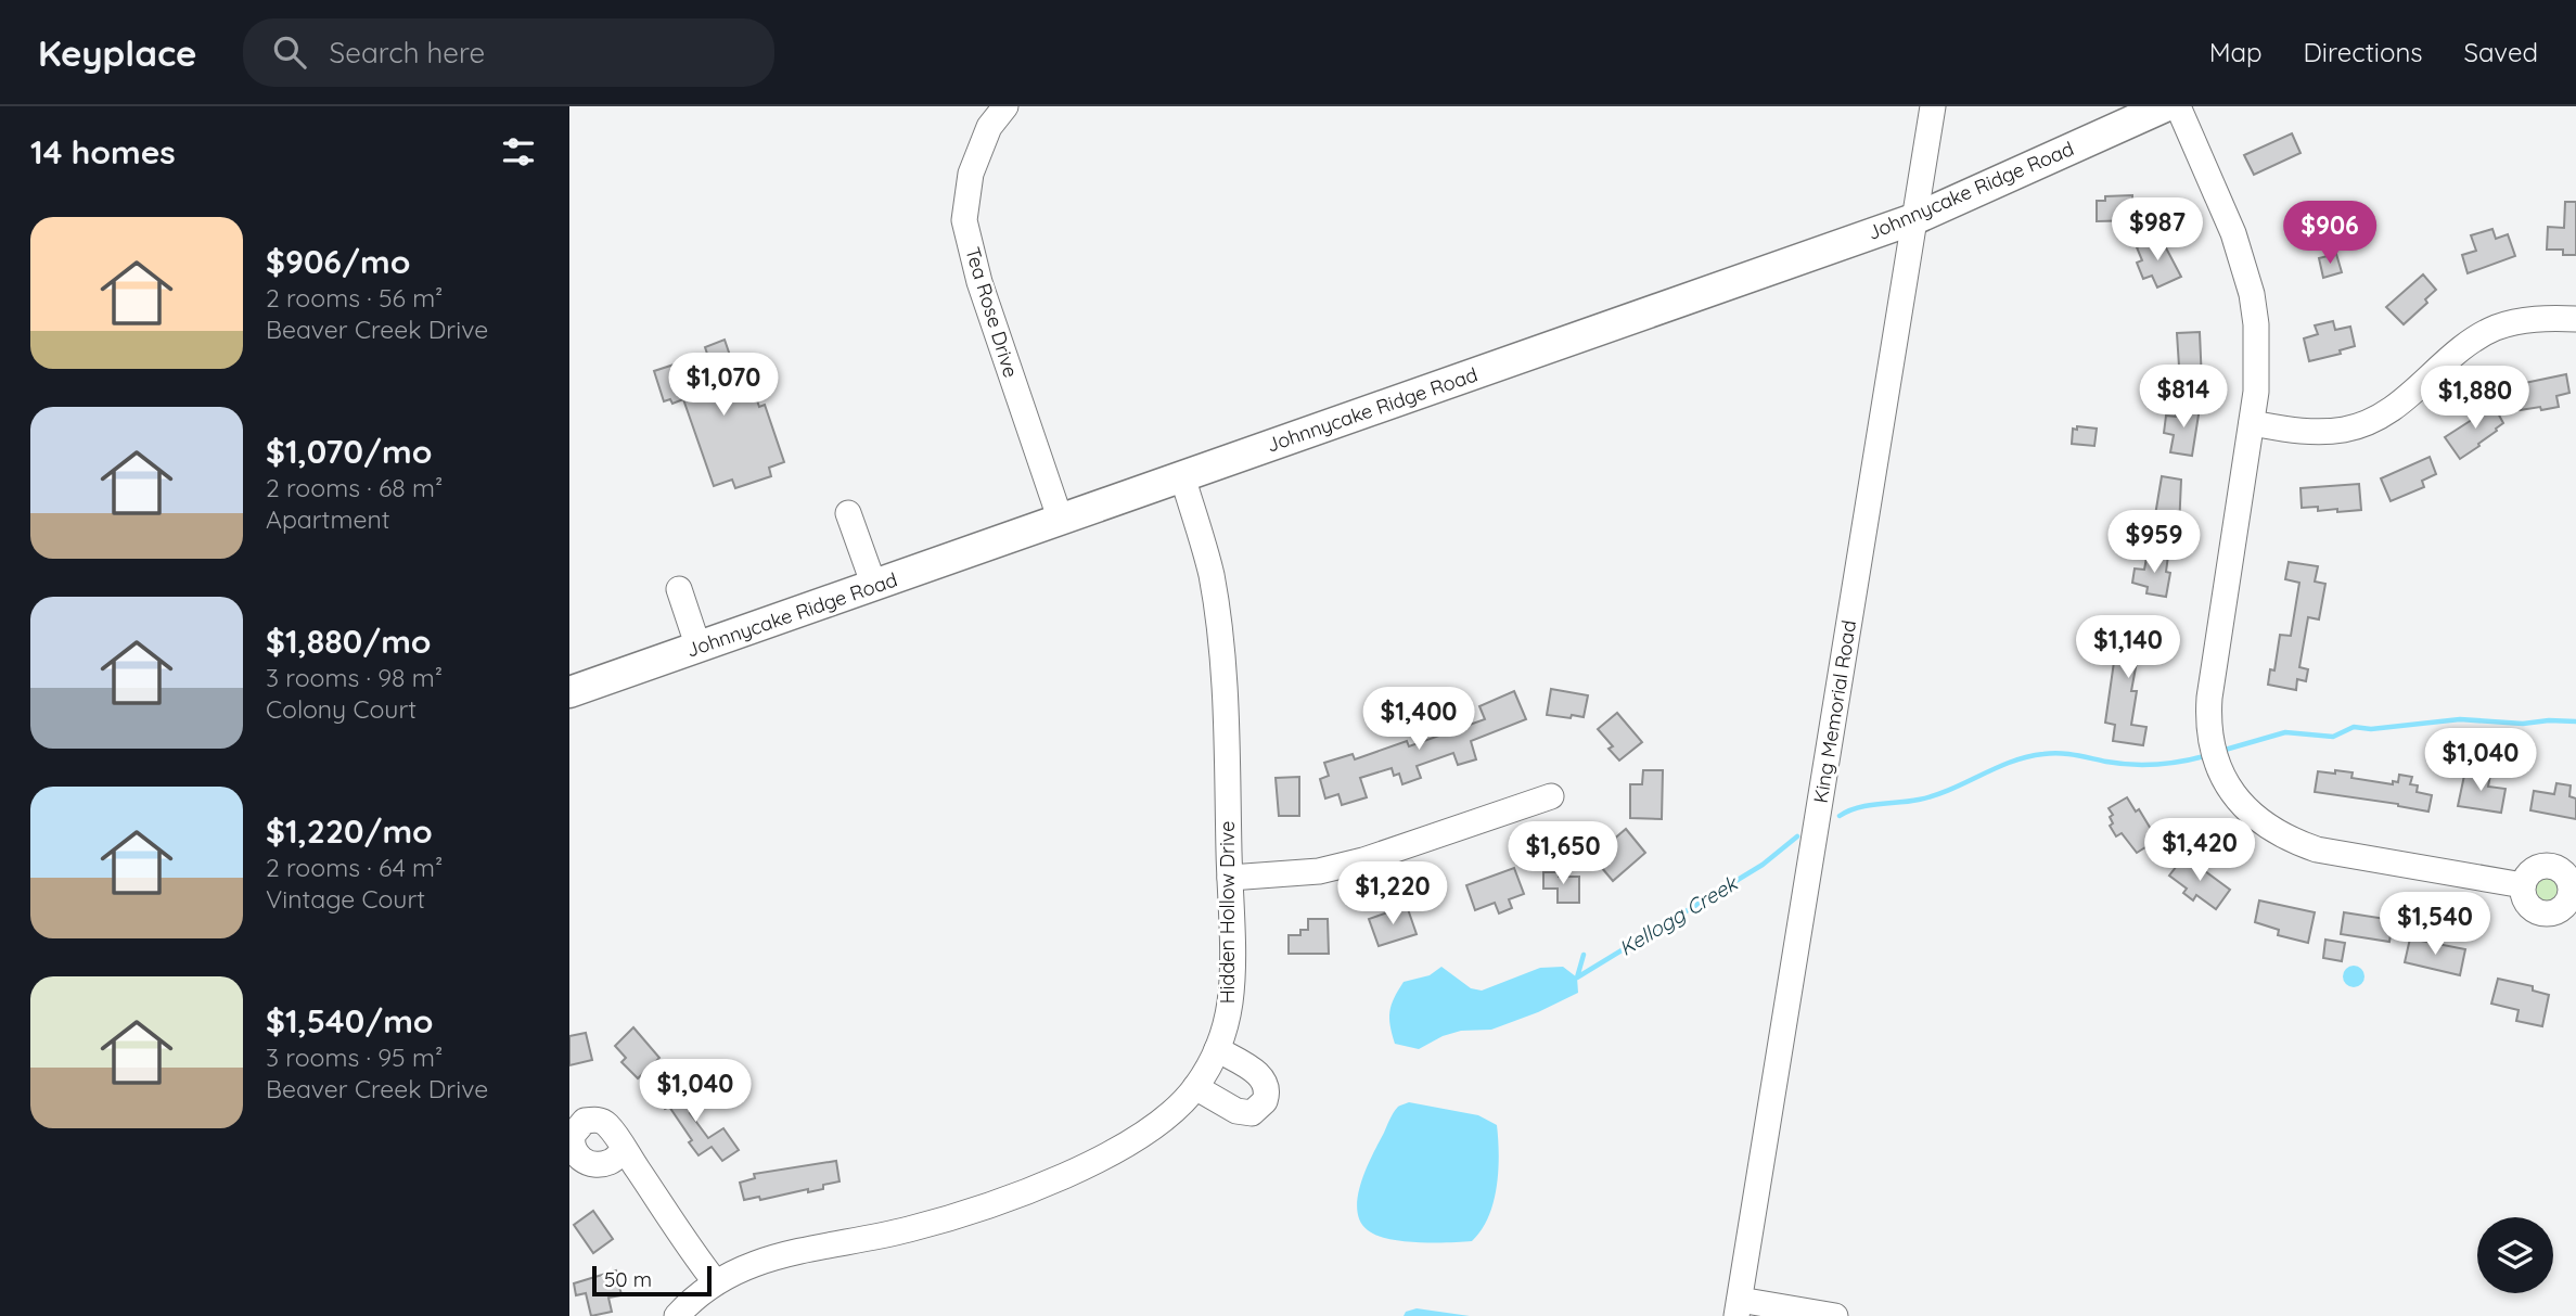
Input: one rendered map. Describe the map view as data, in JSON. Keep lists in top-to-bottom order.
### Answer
{
  "streets": {
    "main road": ["Johnnycake Ridge Road"],
    "street": ["Tea Rose Drive", "King Memorial Road", "Hidden Hollow Drive"]
  },
  "crossings": [
    ["Johnnycake Ridge Road", "Tea Rose Drive"],
    ["Johnnycake Ridge Road", "King Memorial Road"],
    ["Johnnycake Ridge Road", "Hidden Hollow Drive"]
  ],
  "water": ["Kellogg Creek"],
  "scale_bar": "50 m",
  "page": {
    "header": "Keyplace",
    "search": "Search here",
    "nav": ["Map", "Directions", "Saved"],
    "heading": "14 homes",
    "list": [
      {
        "name": "$906/mo",
        "note": "2 rooms · 56 m² · Beaver Creek Drive"
      },
      {
        "name": "$1,070/mo",
        "note": "2 rooms · 68 m² · Apartment"
      },
      {
        "name": "$1,880/mo",
        "note": "3 rooms · 98 m² · Colony Court"
      },
      {
        "name": "$1,220/mo",
        "note": "2 rooms · 64 m² · Vintage Court"
      },
      {
        "name": "$1,540/mo",
        "note": "3 rooms · 95 m² · Beaver Creek Drive"
      }
    ],
    "price": [
      "$987",
      "$906",
      "$1,070",
      "$814",
      "$1,880",
      "$959",
      "$1,140",
      "$1,400",
      "$1,040",
      "$1,420",
      "$1,650",
      "$1,220",
      "$1,540",
      "$1,040"
    ],
    "scale": "50 m"
  }
}
